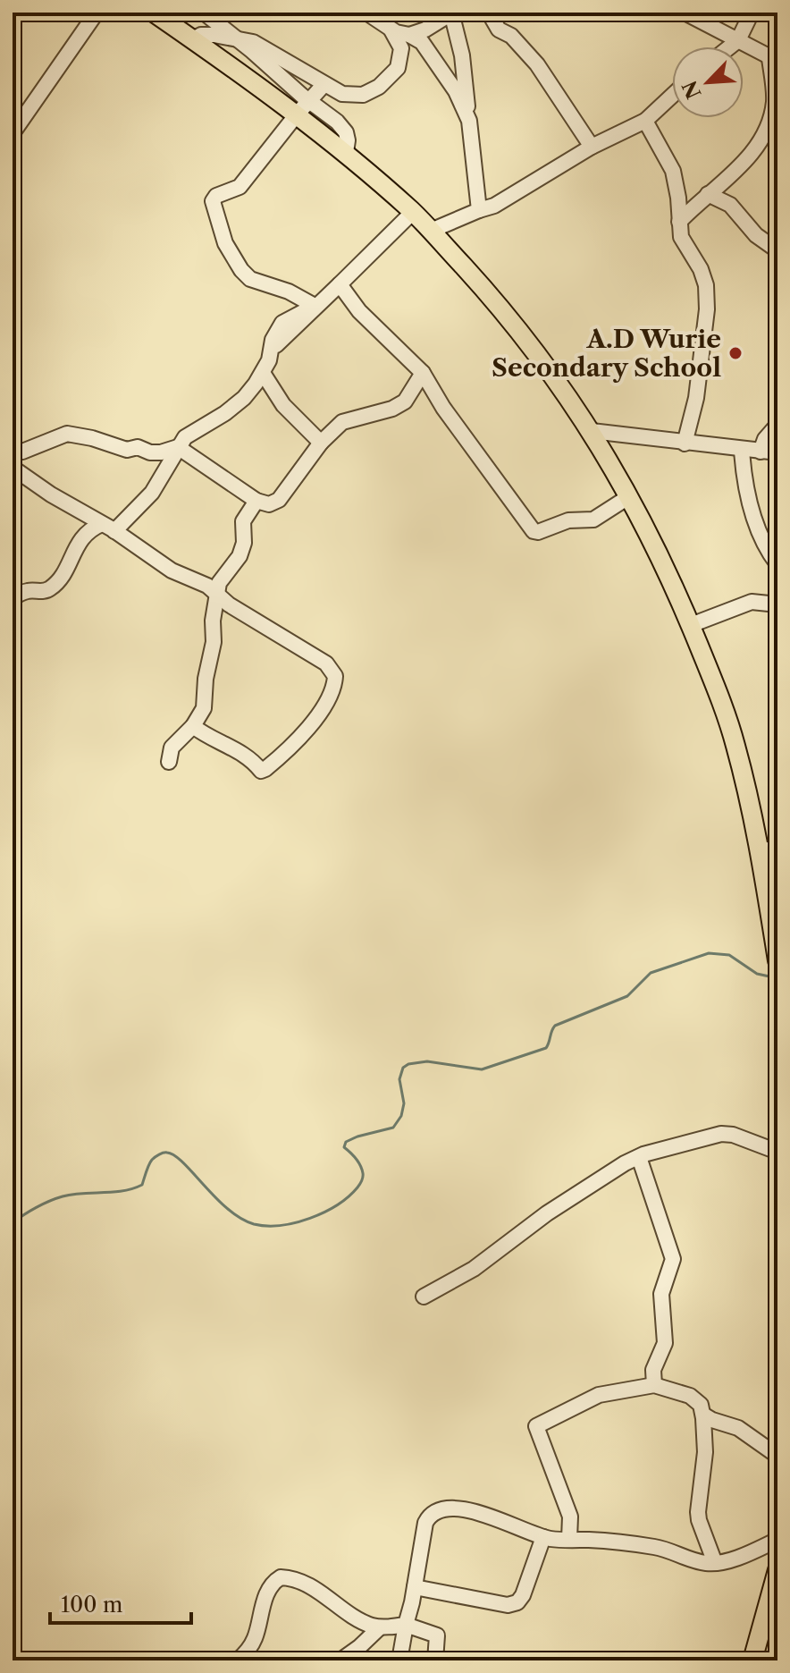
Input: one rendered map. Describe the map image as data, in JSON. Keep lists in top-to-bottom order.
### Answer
{
  "places": ["A.D Wurie Secondary School"],
  "scale_bar": "100 m",
  "north": "bottom left"
}
